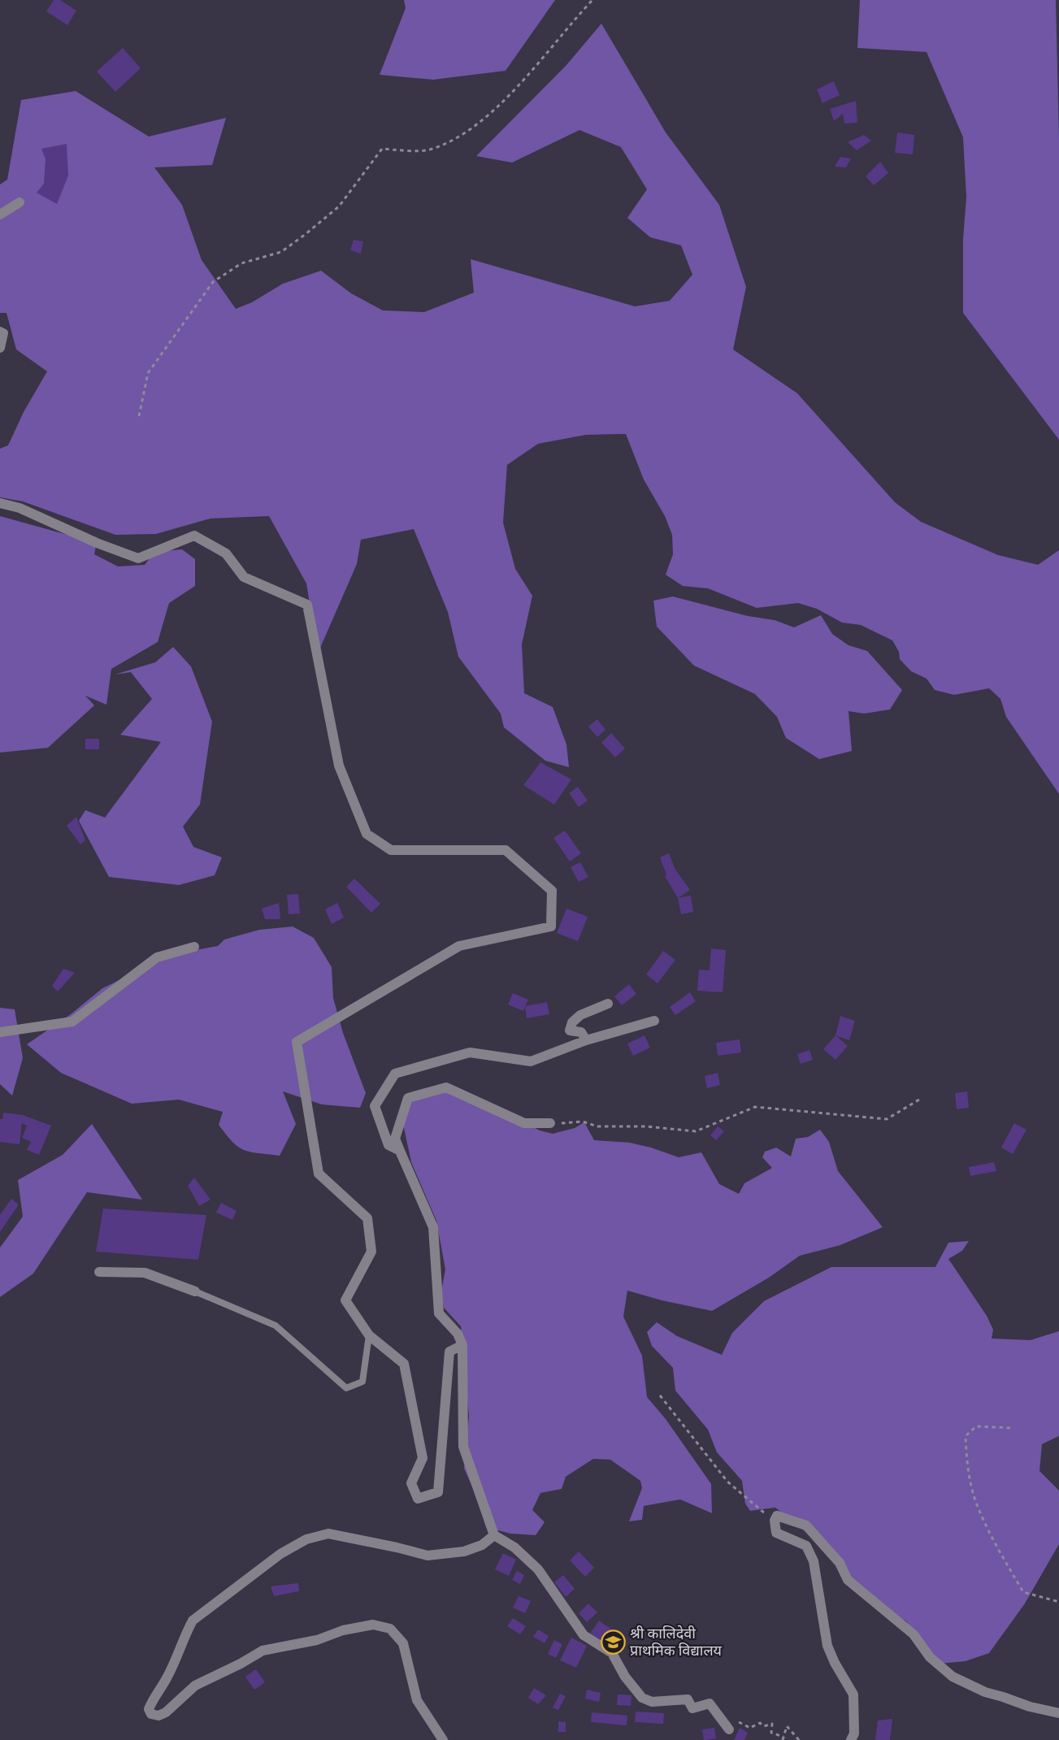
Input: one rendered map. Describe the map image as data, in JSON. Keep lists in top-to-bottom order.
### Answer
{
  "places": {
    "school or university": ["श्री कालिदेवी प्राथमिक विद्यालय"]
  }
}
